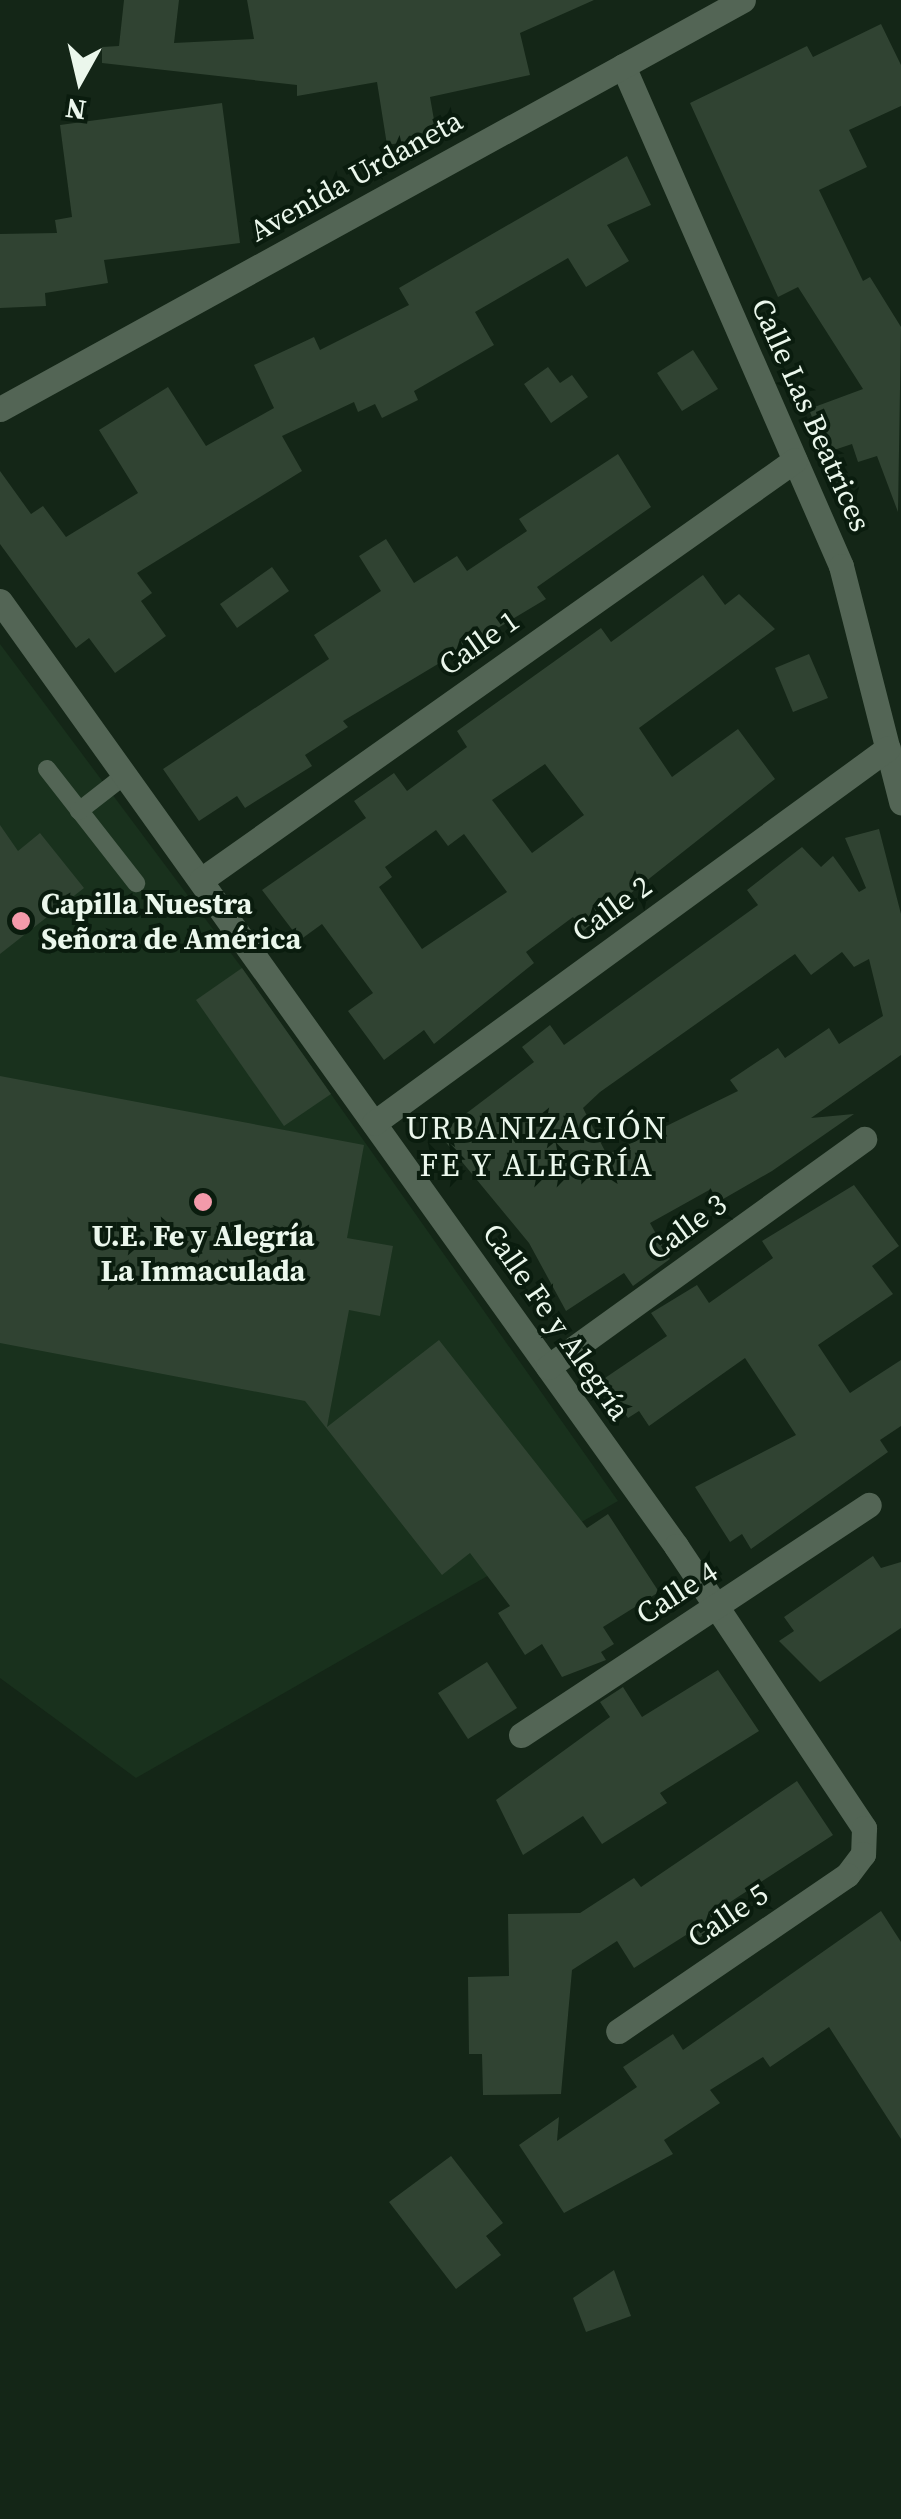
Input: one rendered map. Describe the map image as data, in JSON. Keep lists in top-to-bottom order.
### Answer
{
  "streets": {
    "street": [
      "Avenida Urdaneta",
      "Calle Las Beatrices",
      "Calle 1",
      "Calle 2",
      "Calle 3",
      "Calle Fe y Alegría",
      "Calle 4",
      "Calle 5"
    ]
  },
  "crossings": [
    ["Avenida Urdaneta", "Calle Las Beatrices"],
    ["Calle Las Beatrices", "Calle 1"],
    ["Calle Las Beatrices", "Calle 2"],
    ["Calle 1", "Calle Fe y Alegría"],
    ["Calle 2", "Calle Fe y Alegría"],
    ["Calle 3", "Calle Fe y Alegría"],
    ["Calle Fe y Alegría", "Calle 4"],
    ["Calle Fe y Alegría", "Calle 5"]
  ],
  "districts": ["URBANIZACIÓN FE Y ALEGRÍA"],
  "places": ["Capilla Nuestra Señora de América", "U.E. Fe y Alegría La Inmaculada"],
  "north": "bottom"
}
